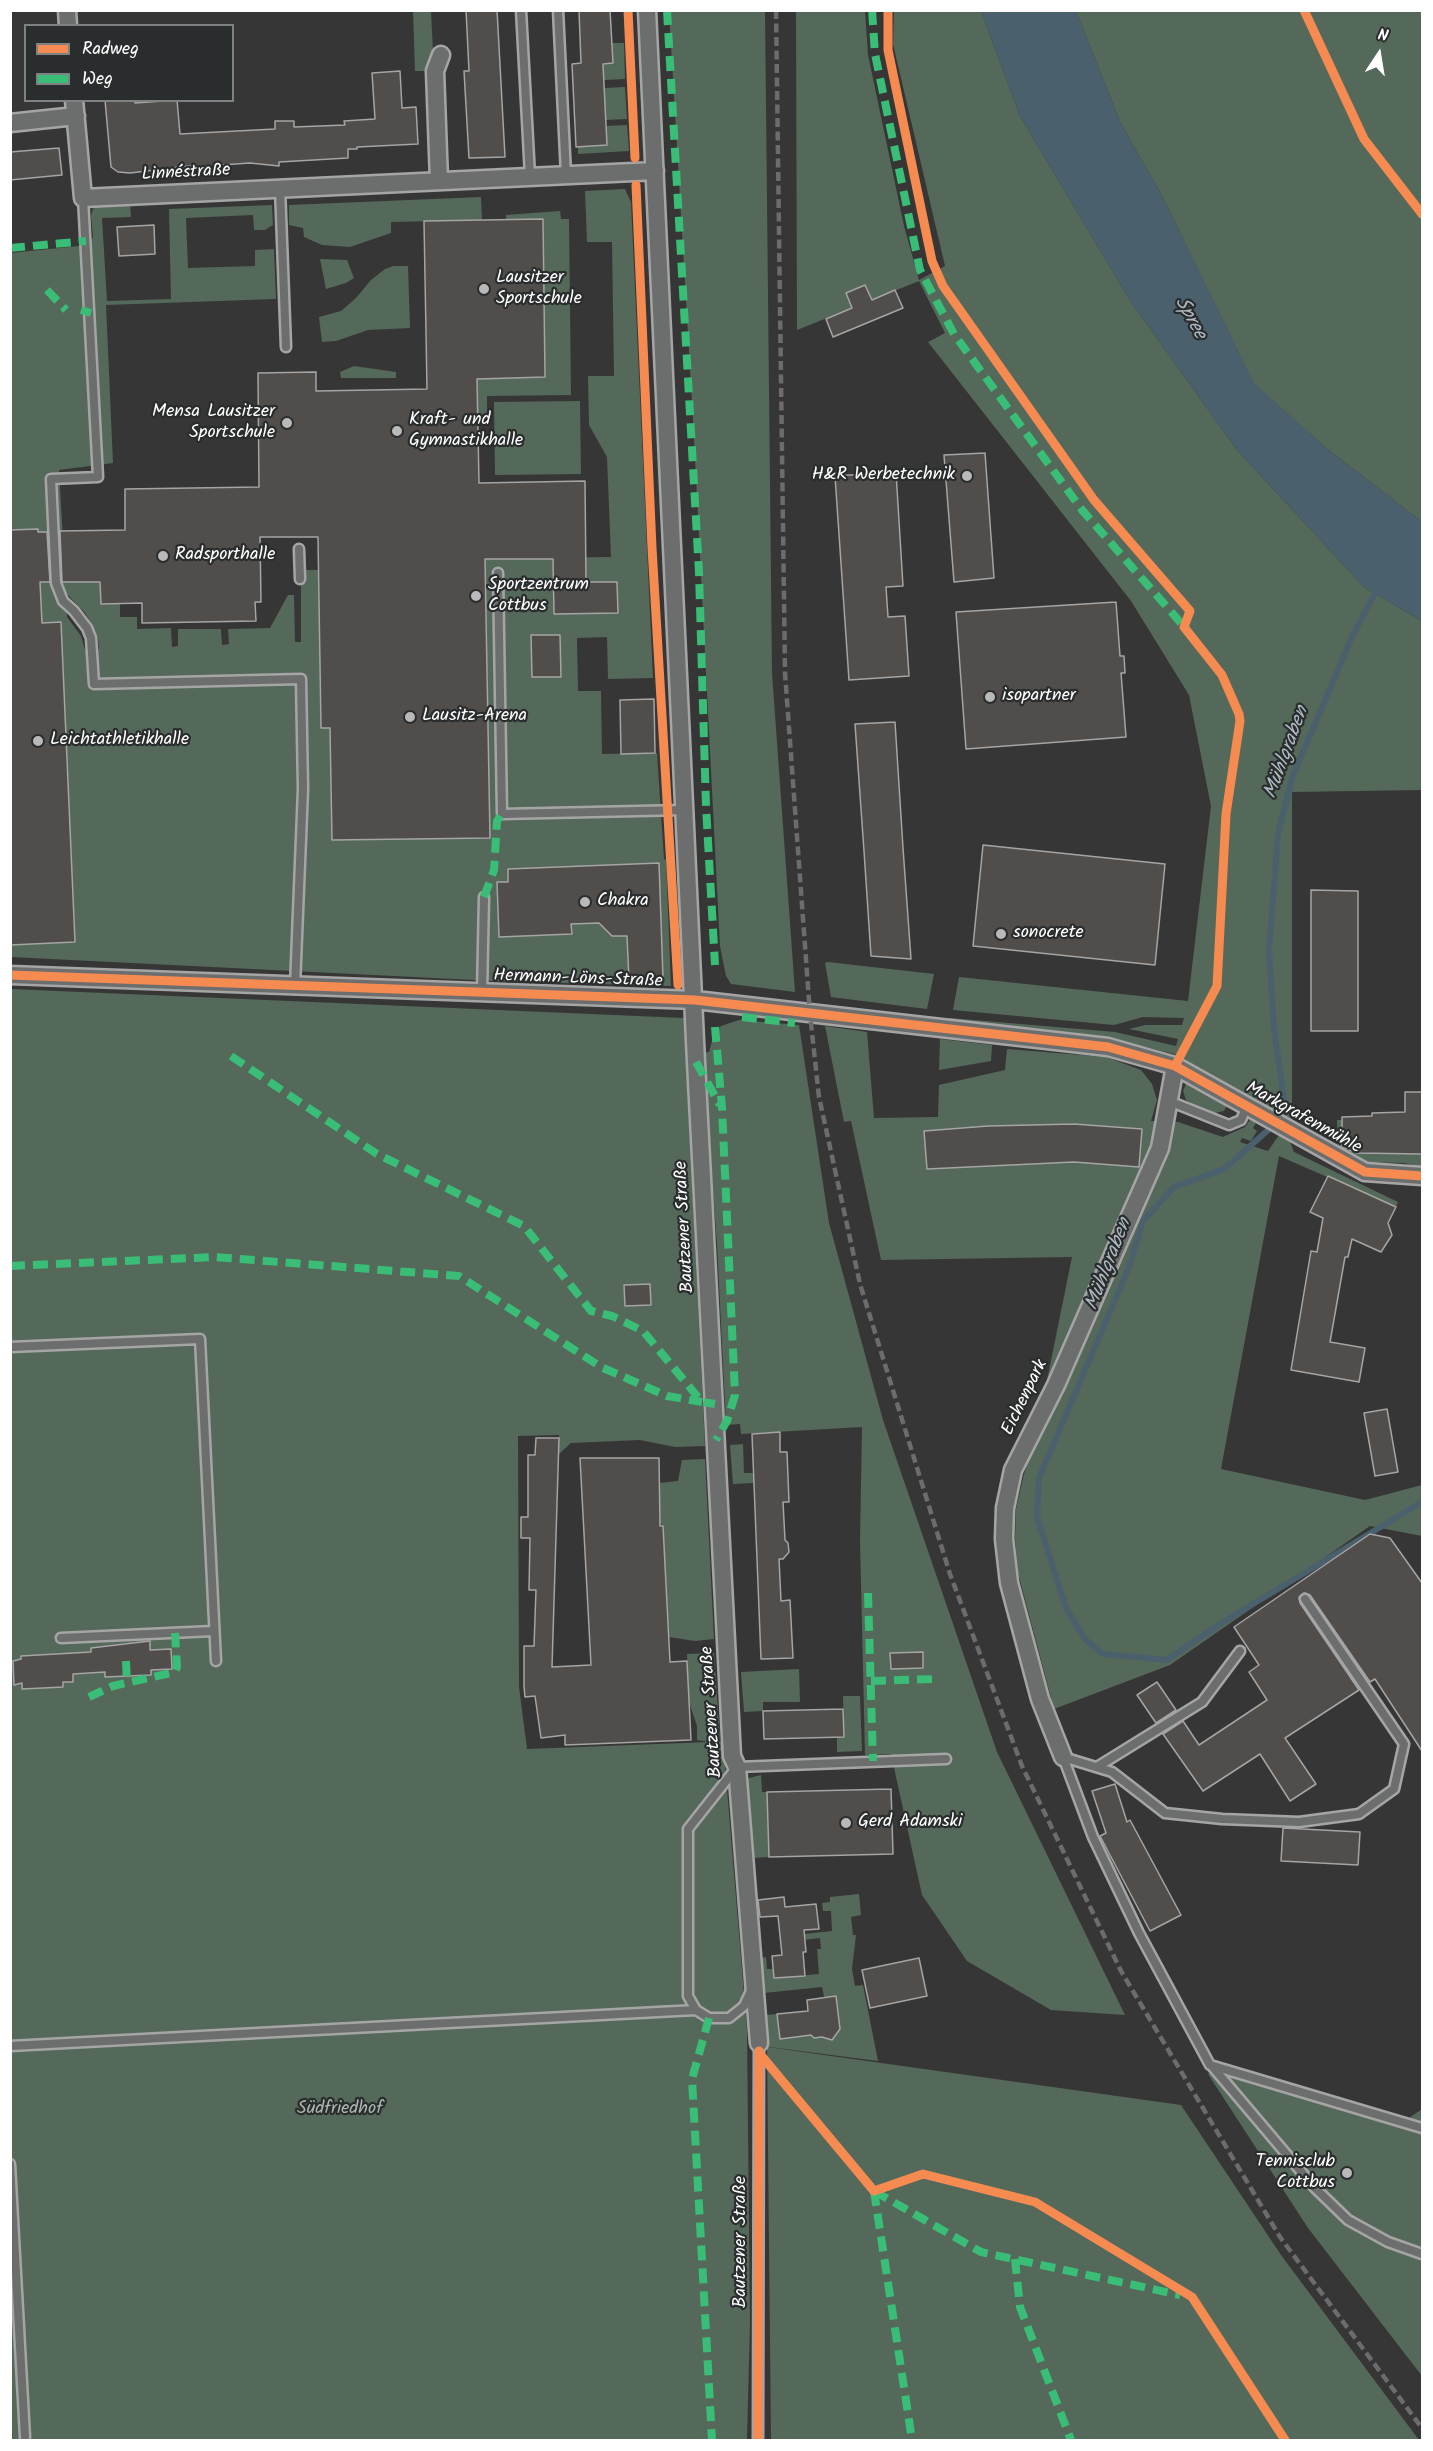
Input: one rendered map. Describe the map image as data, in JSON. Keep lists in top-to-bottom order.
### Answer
{
  "streets": {
    "street": [
      "Linnéstraße",
      "Hermann-Löns-Straße",
      "Markgrafenmühle",
      "Bautzener Straße",
      "Eichenpark"
    ]
  },
  "crossings": [
    ["Linnéstraße", "Bautzener Straße"],
    ["Hermann-Löns-Straße", "Markgrafenmühle"],
    ["Hermann-Löns-Straße", "Bautzener Straße"],
    ["Hermann-Löns-Straße", "Eichenpark"],
    ["Markgrafenmühle", "Eichenpark"]
  ],
  "water": ["Spree", "Mühlgraben"],
  "parks": ["Südfriedhof"],
  "places": [
    "Lausitzer Sportschule",
    "Mensa Lausitzer Sportschule",
    "Kraft- und Gymnastikhalle",
    "H&R Werbetechnik",
    "Radsporthalle",
    "Sportzentrum Cottbus",
    "isopartner",
    "Lausitz-Arena",
    "Leichtathletikhalle",
    "Chakra",
    "sonocrete",
    "Gerd Adamski",
    "Tennisclub Cottbus"
  ],
  "legend": ["Radweg", "Weg"],
  "north": "top"
}
